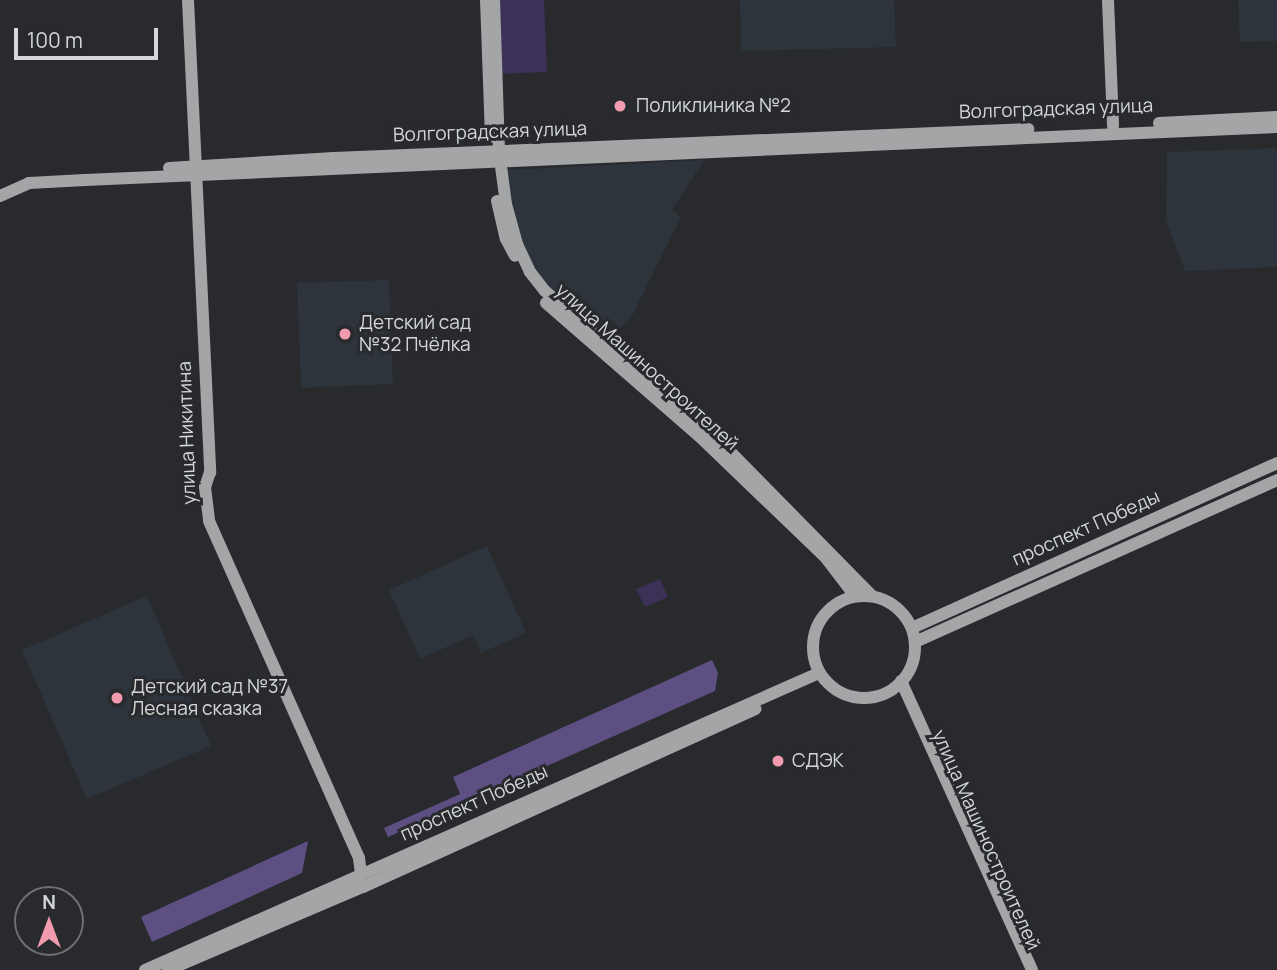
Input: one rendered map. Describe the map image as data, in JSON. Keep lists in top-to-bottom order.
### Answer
{
  "streets": {
    "main road": [
      "Волгоградская улица",
      "улица Машиностроителей",
      "улица Никитина",
      "проспект Победы"
    ]
  },
  "crossings": [
    ["Волгоградская улица", "улица Машиностроителей"],
    ["Волгоградская улица", "улица Никитина"],
    ["улица Машиностроителей", "проспект Победы"],
    ["улица Никитина", "проспект Победы"]
  ],
  "places": [
    "Поликлиника №2",
    "Детский сад №32 Пчёлка",
    "Детский сад №37 Лесная сказка",
    "СДЭК"
  ],
  "scale_bar": "100 m",
  "north": "top"
}
